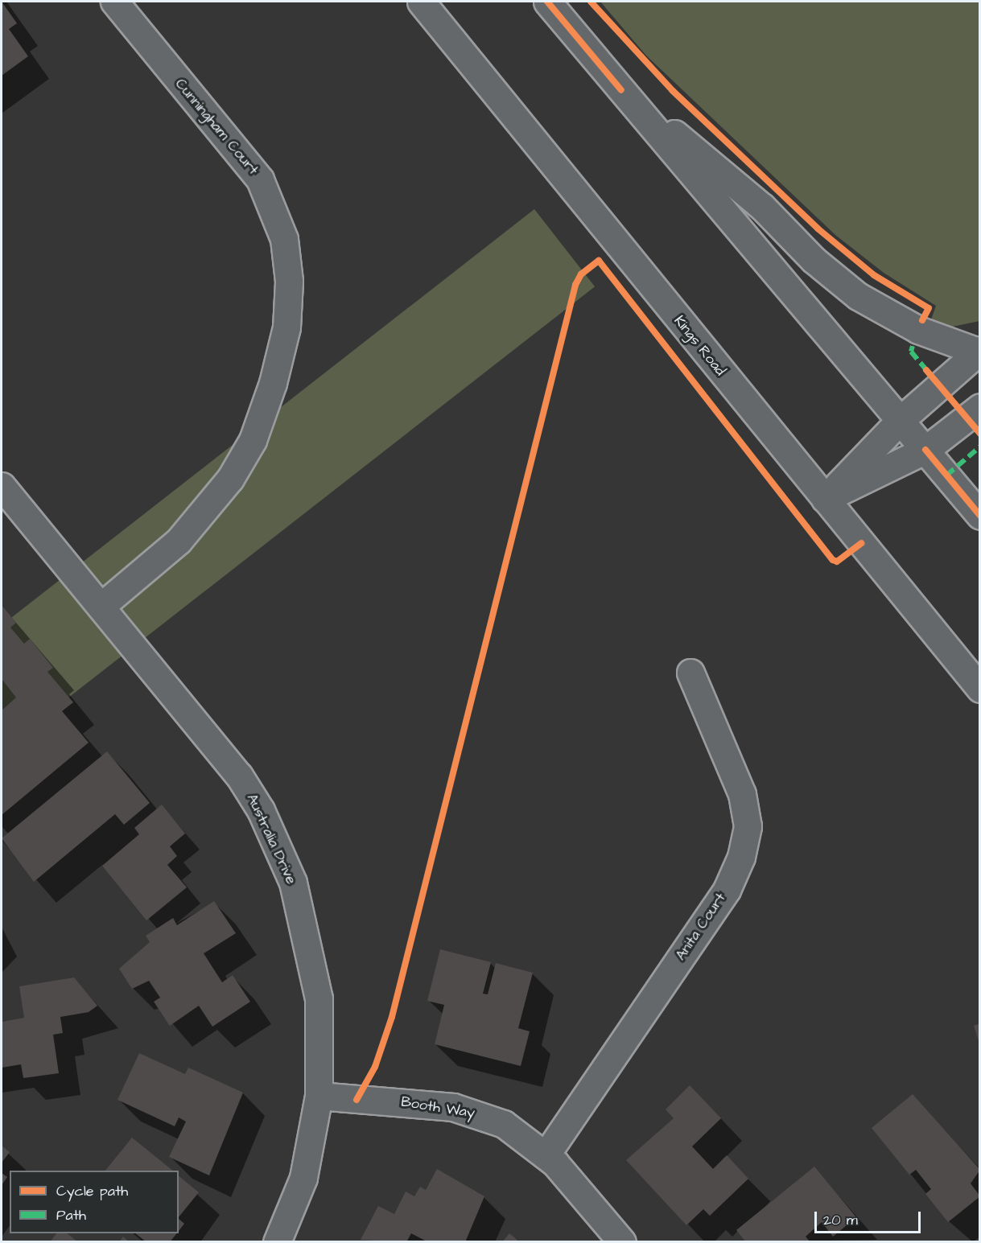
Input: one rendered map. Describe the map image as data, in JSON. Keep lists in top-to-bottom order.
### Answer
{
  "streets": {
    "street": [
      "Cunningham Court",
      "Kings Road",
      "Australia Drive",
      "Anita Court",
      "Booth Way"
    ]
  },
  "crossings": [
    ["Cunningham Court", "Australia Drive"],
    ["Australia Drive", "Booth Way"],
    ["Anita Court", "Booth Way"]
  ],
  "legend": ["Cycle path", "Path"],
  "scale_bar": "20 m"
}
